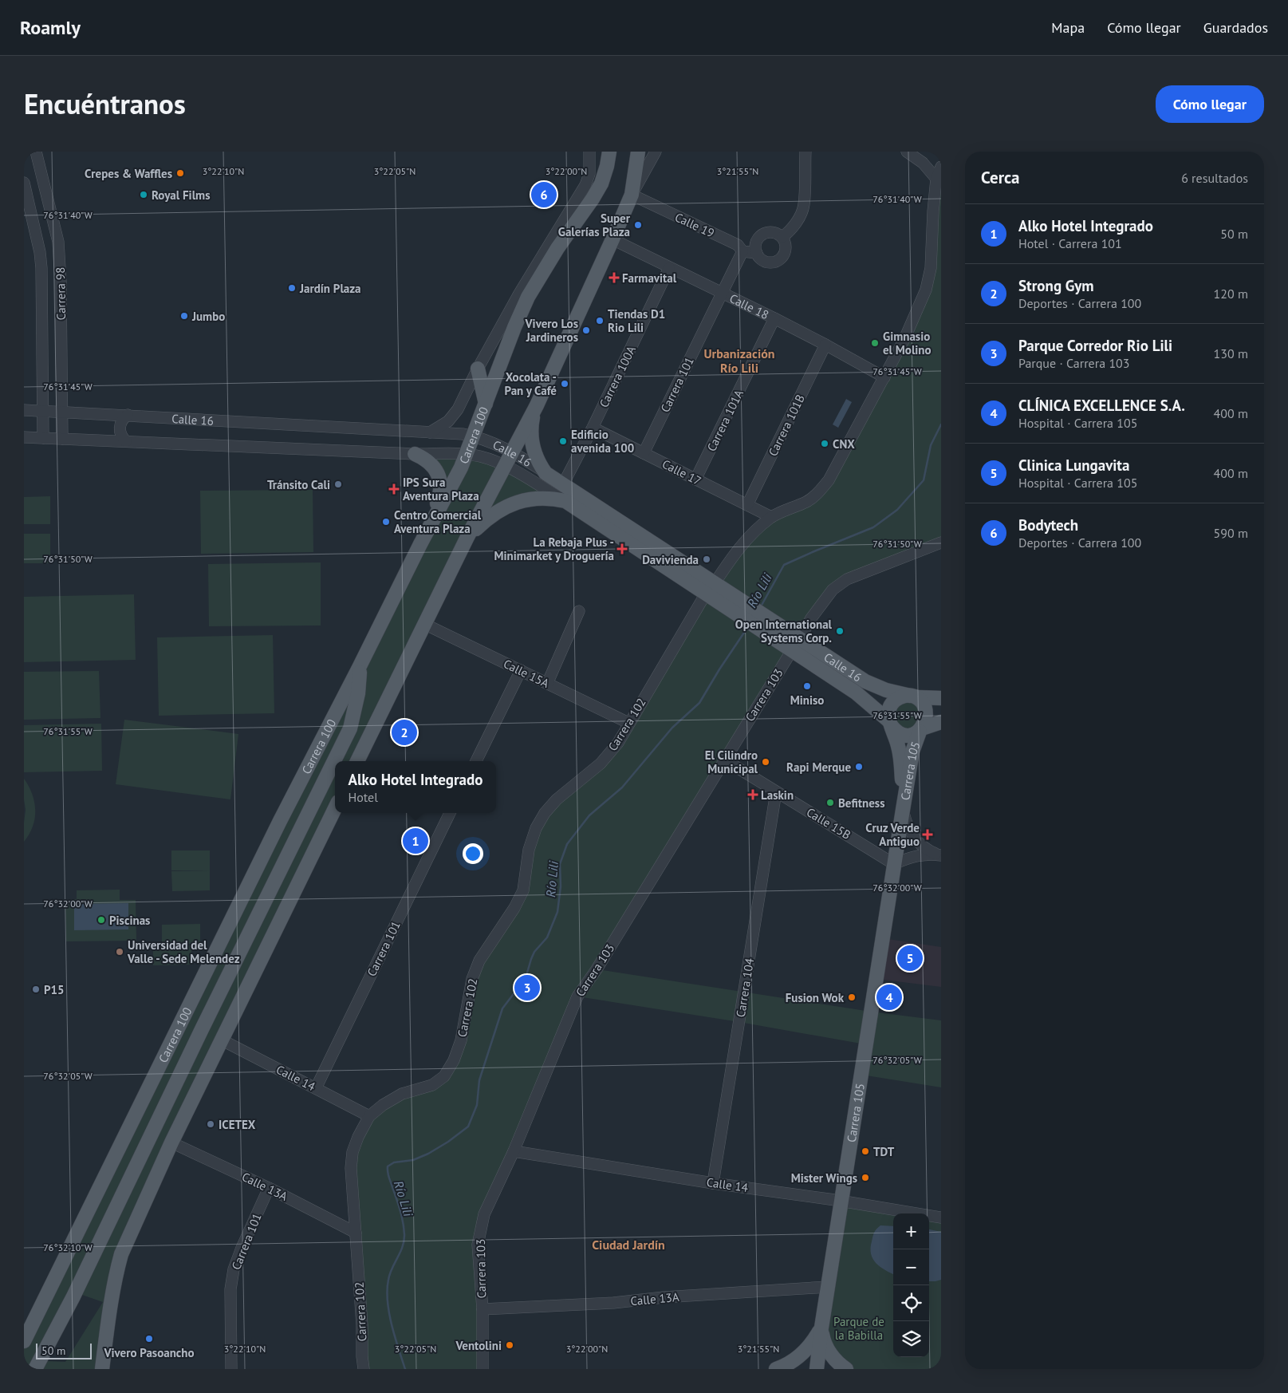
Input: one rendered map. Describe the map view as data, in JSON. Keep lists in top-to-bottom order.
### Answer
{
  "streets": {
    "main road": ["Calle 16", "Carrera 100", "Carrera 105"],
    "street": [
      "Calle 19",
      "Carrera 98",
      "Calle 18",
      "Carrera 100A",
      "Carrera 101",
      "Carrera 101A",
      "Carrera 101B",
      "Calle 17",
      "Calle 15A",
      "Carrera 103",
      "Carrera 102",
      "Calle 15B",
      "Carrera 104",
      "Calle 14",
      "Calle 13A"
    ]
  },
  "crossings": [
    ["Calle 19", "Carrera 101"],
    ["Carrera 98", "Calle 16"],
    ["Calle 18", "Carrera 100A"],
    ["Calle 18", "Carrera 101"],
    ["Calle 18", "Carrera 101A"],
    ["Calle 18", "Carrera 101B"],
    ["Calle 18", "Carrera 102"],
    ["Carrera 100A", "Calle 16"],
    ["Carrera 100A", "Calle 17"],
    ["Carrera 101", "Calle 17"],
    ["Carrera 101", "Calle 14"],
    ["Carrera 101", "Calle 13A"],
    ["Calle 16", "Carrera 100"],
    ["Calle 16", "Carrera 103"],
    ["Calle 16", "Carrera 102"],
    ["Calle 16", "Carrera 105"],
    ["Carrera 101A", "Calle 17"],
    ["Carrera 101B", "Calle 17"],
    ["Calle 17", "Carrera 102"],
    ["Calle 15A", "Carrera 102"],
    ["Carrera 103", "Calle 15B"],
    ["Carrera 103", "Calle 14"],
    ["Carrera 103", "Calle 13A"],
    ["Carrera 102", "Calle 14"],
    ["Carrera 102", "Calle 13A"],
    ["Carrera 105", "Calle 15B"],
    ["Carrera 105", "Calle 14"],
    ["Carrera 105", "Calle 13A"],
    ["Calle 15B", "Carrera 104"],
    ["Carrera 104", "Calle 14"]
  ],
  "districts": ["Urbanización Río Lili", "Ciudad Jardín"],
  "water": ["Río Lili"],
  "parks": ["Parque de la Babilla"],
  "places": {
    "other": [
      "Crepes & Waffles",
      "Royal Films",
      "Super Galerías Plaza",
      "Jardín Plaza",
      "Jumbo",
      "Tiendas D1 Rio Lili",
      "Vivero Los Jardineros",
      "Gimnasio el Molino",
      "Xocolata - Pan y Café",
      "Edificio avenida 100",
      "CNX",
      "Tránsito Cali",
      "Centro Comercial Aventura Plaza",
      "Davivienda",
      "Open International Systems Corp.",
      "Miniso",
      "El Cilindro Municipal",
      "Rapi Merque",
      "Befitness",
      "Piscinas",
      "Universidad del Valle - Sede Melendez",
      "P15",
      "Fusion Wok",
      "ICETEX",
      "TDT",
      "Mister Wings",
      "Vivero Pasoancho",
      "Ventolini"
    ],
    "health": [
      "Farmavital",
      "IPS Sura Aventura Plaza",
      "La Rebaja Plus - Minimarket y Droguería",
      "Laskin",
      "Cruz Verde Antiguo"
    ]
  },
  "scale_bar": "50 m",
  "page": {
    "header": "Roamly",
    "nav": ["Mapa", "Cómo llegar", "Guardados"],
    "title": "Encuéntranos",
    "buttons": "Cómo llegar",
    "heading": ["Cerca", "6 resultados"],
    "pins": [
      "6",
      "2",
      "1",
      "5",
      "3",
      "4"
    ],
    "list": [
      {
        "mark": "1",
        "name": "Alko Hotel Integrado",
        "note": "Hotel · Carrera 101",
        "value": "50 m"
      },
      {
        "mark": "2",
        "name": "Strong Gym",
        "note": "Deportes · Carrera 100",
        "value": "120 m"
      },
      {
        "mark": "3",
        "name": "Parque Corredor Rio Lili",
        "note": "Parque · Carrera 103",
        "value": "130 m"
      },
      {
        "mark": "4",
        "name": "CLÍNICA EXCELLENCE S.A.",
        "note": "Hospital · Carrera 105",
        "value": "400 m"
      },
      {
        "mark": "5",
        "name": "Clinica Lungavita",
        "note": "Hospital · Carrera 105",
        "value": "400 m"
      },
      {
        "mark": "6",
        "name": "Bodytech",
        "note": "Deportes · Carrera 100",
        "value": "590 m"
      }
    ],
    "popup": ["Alko Hotel Integrado", "Hotel"],
    "map_buttons": ["+", "−"],
    "scale": "50 m"
  },
  "coordinates": [
    "3°22'10\"N",
    "3°22'05\"N",
    "3°22'00\"N",
    "3°21'55\"N",
    "76°31'40\"W",
    "76°31'45\"W",
    "76°31'50\"W",
    "76°31'55\"W",
    "76°32'00\"W",
    "76°32'05\"W",
    "76°32'10\"W"
  ]
}
